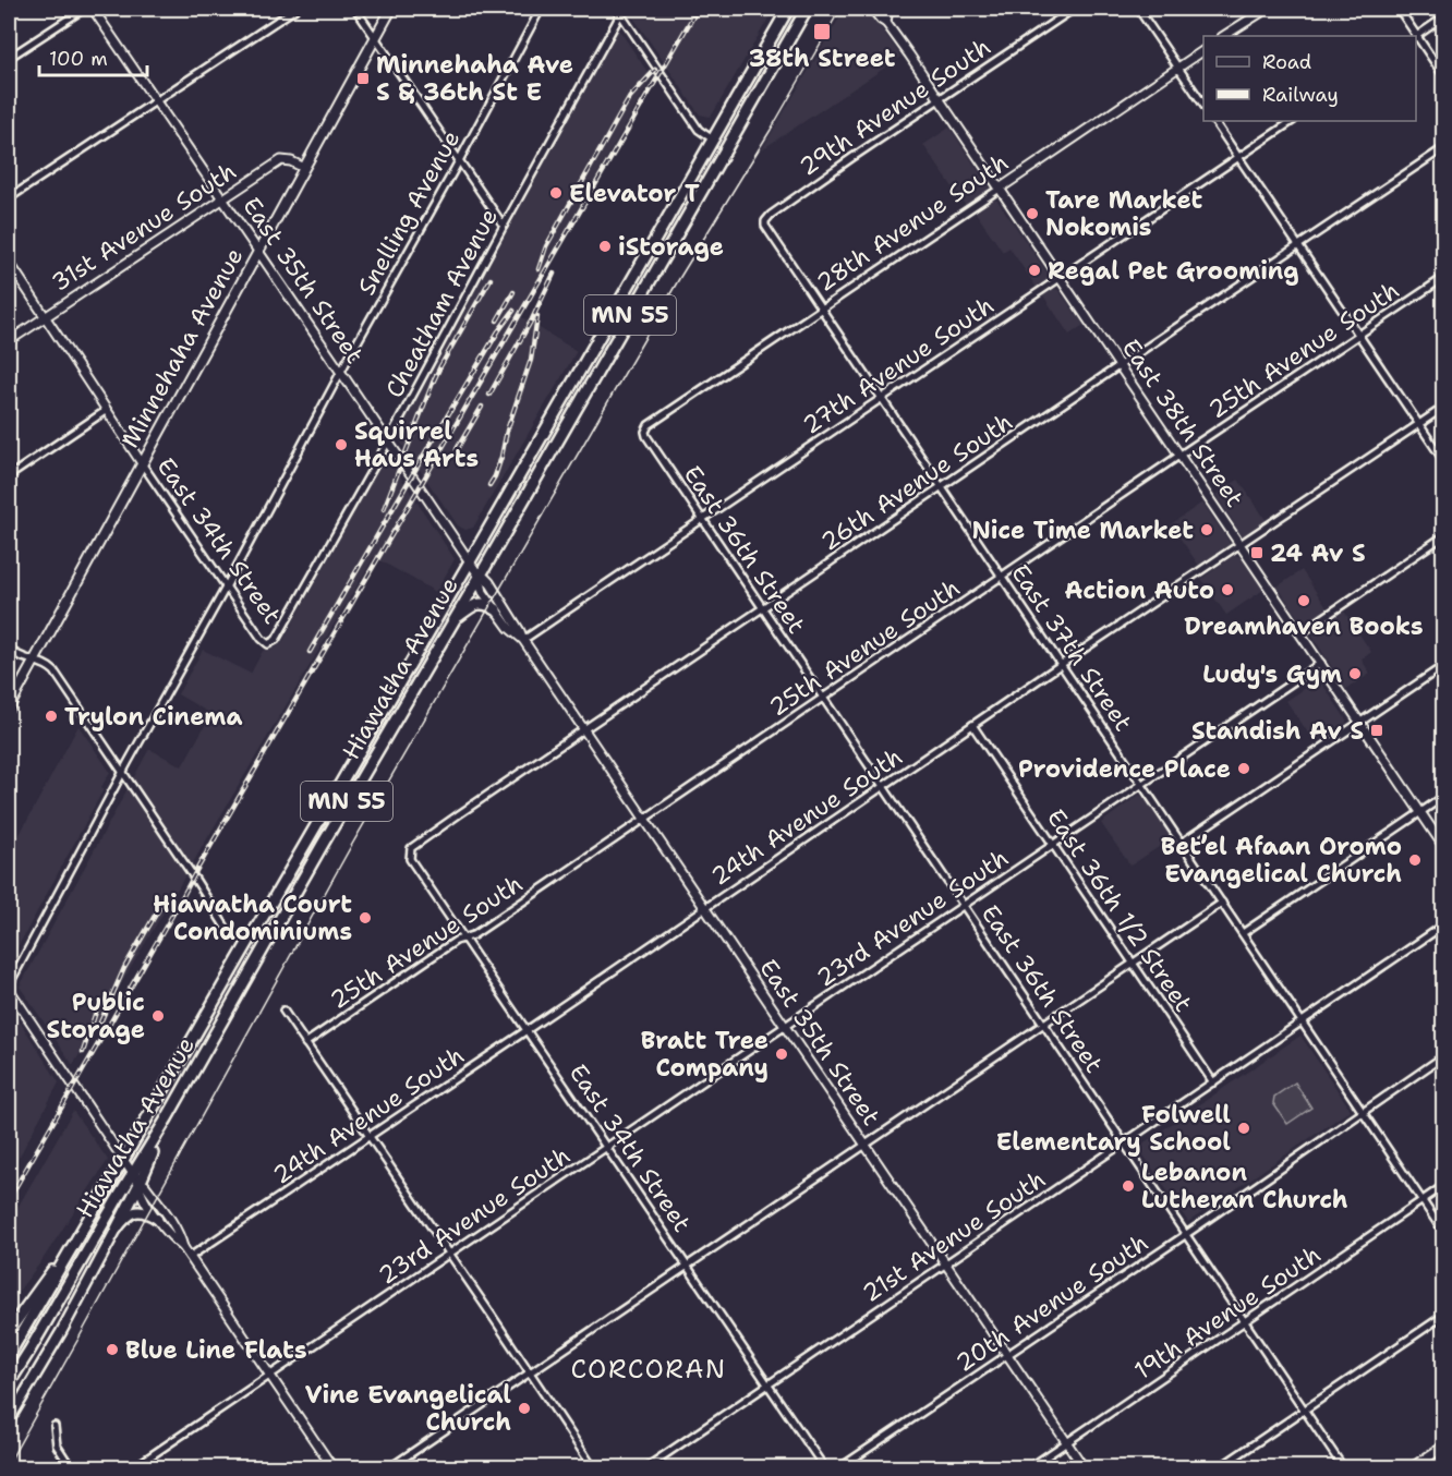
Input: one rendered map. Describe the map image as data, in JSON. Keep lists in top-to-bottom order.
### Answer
{
  "streets": {
    "highway": ["MN 55", "Hiawatha Avenue"],
    "main road": ["Minnehaha Avenue"],
    "street": [
      "29th Avenue South",
      "Snelling Avenue",
      "28th Avenue South",
      "31st Avenue South",
      "East 35th Street",
      "Cheatham Avenue",
      "25th Avenue South",
      "27th Avenue South",
      "East 38th Street",
      "26th Avenue South",
      "East 34th Street",
      "East 36th Street",
      "East 37th Street",
      "24th Avenue South",
      "East 36th 1/2 Street",
      "23rd Avenue South",
      "21st Avenue South",
      "20th Avenue South",
      "19th Avenue South"
    ]
  },
  "crossings": [
    ["29th Avenue South", "East 38th Street"],
    ["29th Avenue South", "East 37th Street"],
    ["Snelling Avenue", "East 35th Street"],
    ["Snelling Avenue", "East 34th Street"],
    ["28th Avenue South", "East 38th Street"],
    ["28th Avenue South", "East 36th Street"],
    ["28th Avenue South", "East 37th Street"],
    ["31st Avenue South", "East 35th Street"],
    ["31st Avenue South", "Minnehaha Avenue"],
    ["31st Avenue South", "East 34th Street"],
    ["East 35th Street", "Cheatham Avenue"],
    ["East 35th Street", "Minnehaha Avenue"],
    ["East 35th Street", "25th Avenue South"],
    ["East 35th Street", "27th Avenue South"],
    ["East 35th Street", "26th Avenue South"],
    ["East 35th Street", "Hiawatha Avenue"],
    ["East 35th Street", "24th Avenue South"],
    ["East 35th Street", "23rd Avenue South"],
    ["East 35th Street", "21st Avenue South"],
    ["East 35th Street", "20th Avenue South"],
    ["East 35th Street", "19th Avenue South"],
    ["Cheatham Avenue", "East 34th Street"],
    ["Minnehaha Avenue", "East 34th Street"],
    ["25th Avenue South", "East 38th Street"],
    ["25th Avenue South", "East 34th Street"],
    ["25th Avenue South", "East 36th Street"],
    ["25th Avenue South", "East 37th Street"],
    ["27th Avenue South", "East 38th Street"],
    ["27th Avenue South", "East 36th Street"],
    ["27th Avenue South", "East 37th Street"],
    ["East 38th Street", "26th Avenue South"],
    ["East 38th Street", "24th Avenue South"],
    ["East 38th Street", "23rd Avenue South"],
    ["26th Avenue South", "East 34th Street"],
    ["26th Avenue South", "East 36th Street"],
    ["26th Avenue South", "East 37th Street"],
    ["East 34th Street", "24th Avenue South"],
    ["East 34th Street", "23rd Avenue South"],
    ["East 34th Street", "21st Avenue South"],
    ["East 36th Street", "24th Avenue South"],
    ["East 36th Street", "23rd Avenue South"],
    ["East 36th Street", "21st Avenue South"],
    ["East 36th Street", "20th Avenue South"],
    ["East 36th Street", "19th Avenue South"],
    ["East 37th Street", "24th Avenue South"],
    ["East 37th Street", "23rd Avenue South"],
    ["East 37th Street", "21st Avenue South"],
    ["East 37th Street", "20th Avenue South"],
    ["East 37th Street", "19th Avenue South"],
    ["24th Avenue South", "East 36th 1/2 Street"],
    ["East 36th 1/2 Street", "23rd Avenue South"],
    ["East 36th 1/2 Street", "21st Avenue South"]
  ],
  "districts": ["CORCORAN"],
  "places": {
    "transit": [
      "38th Street",
      "Minnehaha Ave S & 36th St E",
      "24 Av S",
      "Standish Av S"
    ],
    "other": [
      "Elevator T",
      "Tare Market Nokomis",
      "iStorage",
      "Regal Pet Grooming",
      "Squirrel Haus Arts",
      "Nice Time Market",
      "Action Auto",
      "Dreamhaven Books",
      "Ludy's Gym",
      "Trylon Cinema",
      "Providence Place",
      "Bet’el Afaan Oromo Evangelical Church",
      "Hiawatha Court Condominiums",
      "Public Storage",
      "Bratt Tree Company",
      "Folwell Elementary School",
      "Lebanon Lutheran Church",
      "Blue Line Flats",
      "Vine Evangelical Church"
    ]
  },
  "legend": ["Road", "Railway"],
  "scale_bar": "100 m"
}
